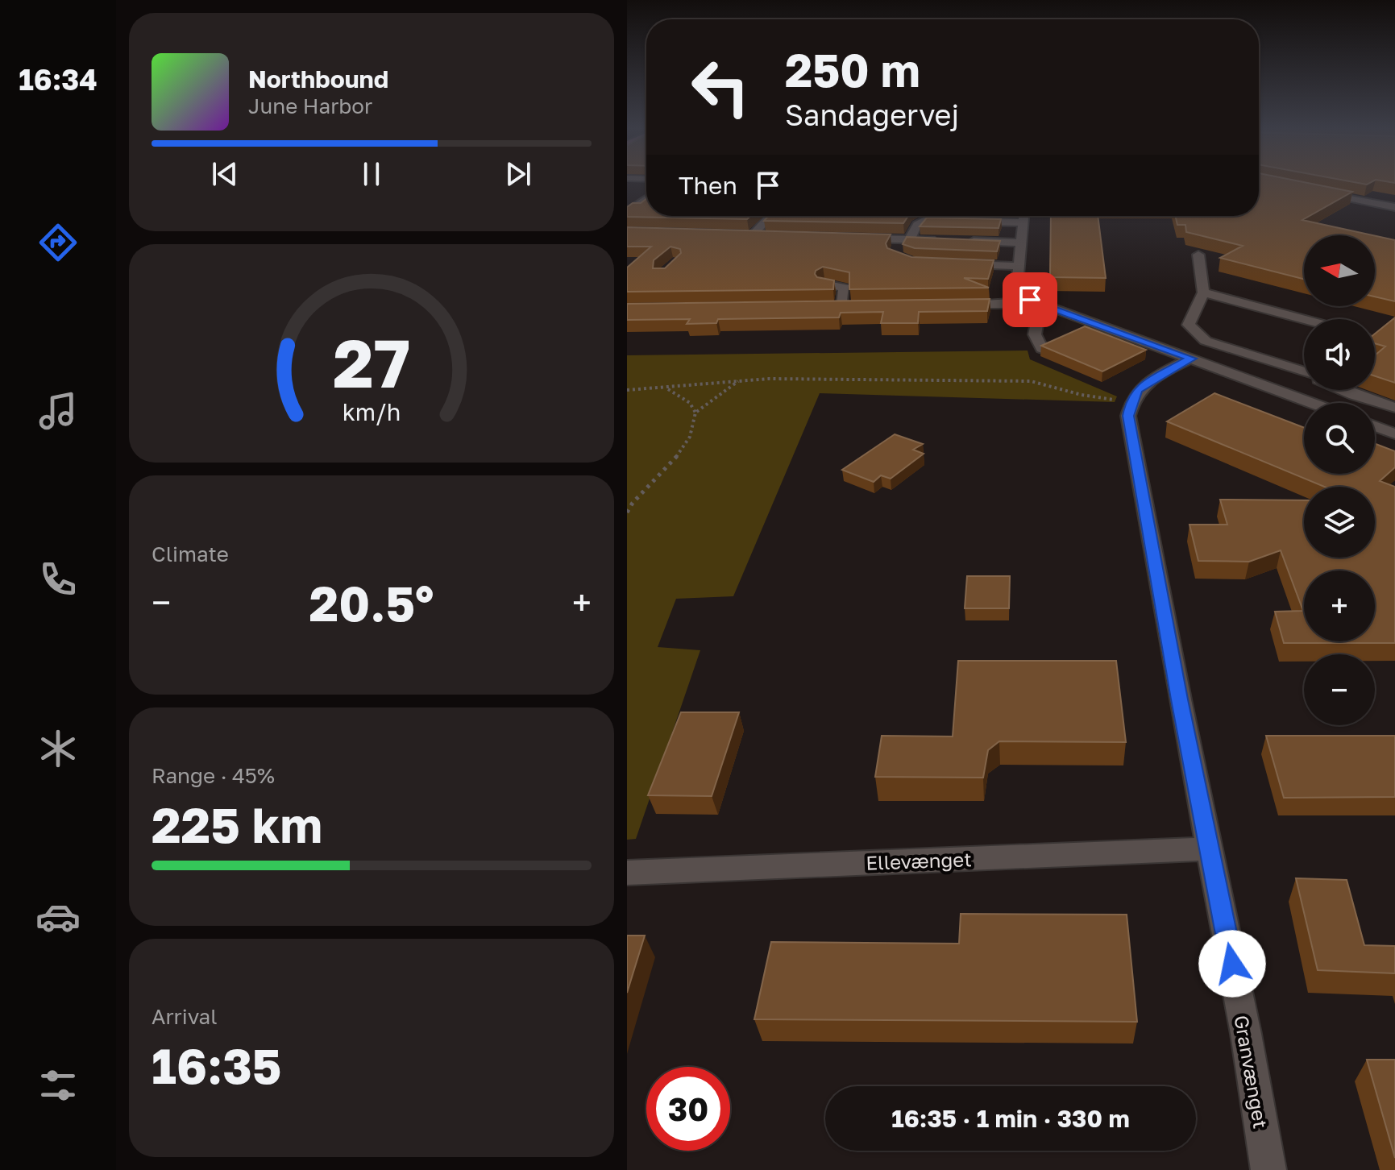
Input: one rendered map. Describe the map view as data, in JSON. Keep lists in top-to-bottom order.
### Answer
{
  "streets": {
    "street": ["Ellevænget", "Granvænget"]
  },
  "crossings": [
    ["Ellevænget", "Granvænget"]
  ],
  "north": "left",
  "page": {
    "tabs": "16:34",
    "turn": ["250 m", "Sandagervej"],
    "song": ["Northbound", "June Harbor"],
    "then": "Then",
    "map_buttons": ["+", "−"],
    "tile": [
      "Climate",
      ["Range · 45%", "225 km"],
      ["Arrival", "16:35"]
    ],
    "heat": ["−", "20.5°", "+"],
    "limit": "30",
    "trip": "16:35 · 1 min · 330 m",
    "gauge": ["27", "km/h"]
  }
}
